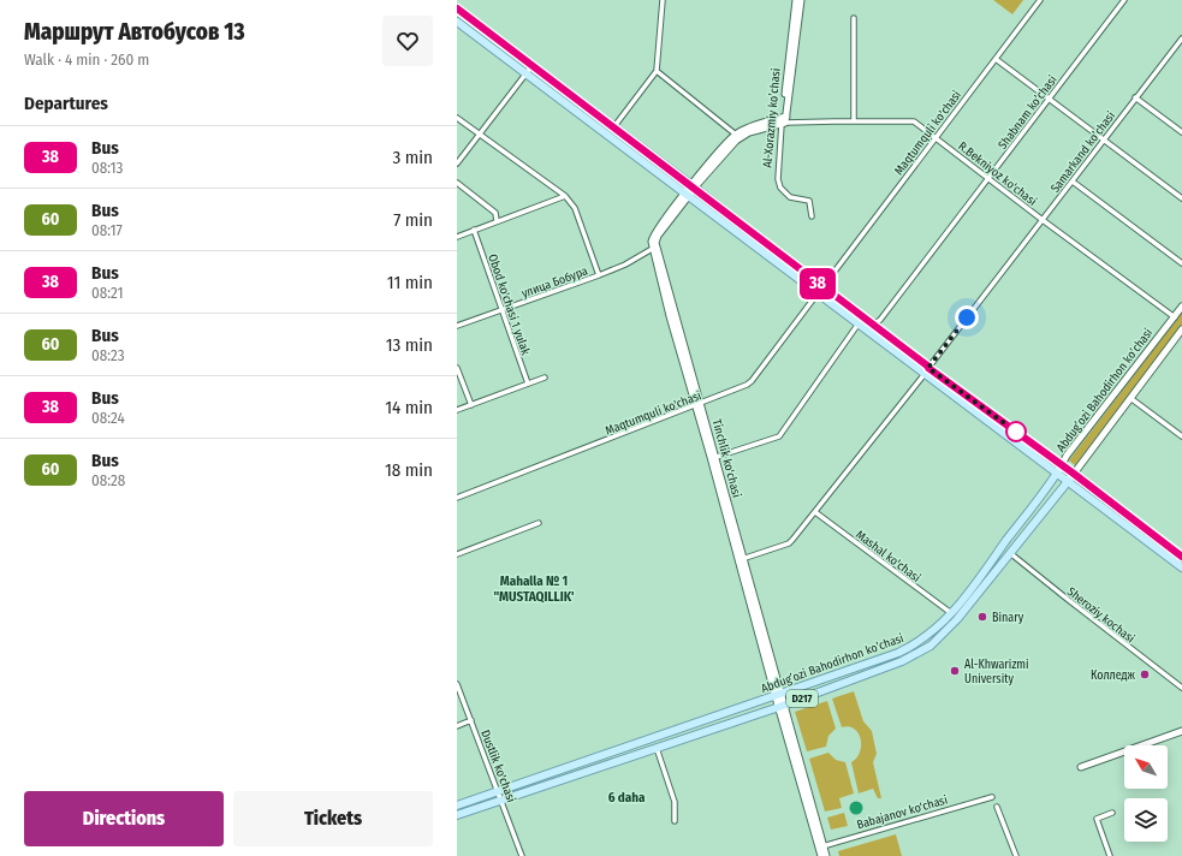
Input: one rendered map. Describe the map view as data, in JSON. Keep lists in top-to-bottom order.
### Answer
{
  "streets": {
    "main road": [
      "Al-Xorazmiy ko’chasi",
      "Abdug’ozi Bahodirhon ko’chasi",
      "Tinchlik ko'chasi",
      "D217"
    ],
    "street": [
      "Shabnam ko’chasi",
      "Maqtumquli ko'chasi",
      "Samarkand ko’chasi",
      "R.Bekniyoz ko'chasi",
      "улица Бобура",
      "Obod ko'chasi 1 yulak",
      "Mashal ko'chasi",
      "Sheroziy kochasi",
      "Dustlik ko'chasi",
      "Babajanov ko'chasi"
    ]
  },
  "crossings": [
    ["Shabnam ko’chasi", "R.Bekniyoz ko'chasi"],
    ["Al-Xorazmiy ko’chasi", "R.Bekniyoz ko'chasi"],
    ["Maqtumquli ko'chasi", "R.Bekniyoz ko'chasi"],
    ["Maqtumquli ko'chasi", "Tinchlik ko'chasi"],
    ["Samarkand ko’chasi", "R.Bekniyoz ko'chasi"],
    ["Samarkand ko’chasi", "Tinchlik ko'chasi"],
    ["Samarkand ko’chasi", "Mashal ko'chasi"],
    ["R.Bekniyoz ko'chasi", "Abdug’ozi Bahodirhon ko’chasi"],
    ["улица Бобура", "Obod ko'chasi 1 yulak"],
    ["улица Бобура", "Tinchlik ko'chasi"],
    ["Abdug’ozi Bahodirhon ko’chasi", "Tinchlik ko'chasi"],
    ["Abdug’ozi Bahodirhon ko’chasi", "Mashal ko'chasi"],
    ["Abdug’ozi Bahodirhon ko’chasi", "Sheroziy kochasi"],
    ["Abdug’ozi Bahodirhon ko’chasi", "Dustlik ko'chasi"],
    ["Tinchlik ko'chasi", "Babajanov ko'chasi"]
  ],
  "districts": ["Mahalla № 1 \"MUSTAQILLIK'", "6 daha"],
  "places": ["Binary", "Al-Khwarizmi University", "Колледж"],
  "lines": ["bus line 38"],
  "north": "top left",
  "page": {
    "heading": [
      ["Маршрут Автобусов 13", "Walk · 4 min · 260 m"],
      "Departures"
    ],
    "on_map": "38",
    "list": [
      {
        "mark": "38",
        "name": "Bus",
        "note": "08:13",
        "value": "3 min"
      },
      {
        "mark": "60",
        "name": "Bus",
        "note": "08:17",
        "value": "7 min"
      },
      {
        "mark": "38",
        "name": "Bus",
        "note": "08:21",
        "value": "11 min"
      },
      {
        "mark": "60",
        "name": "Bus",
        "note": "08:23",
        "value": "13 min"
      },
      {
        "mark": "38",
        "name": "Bus",
        "note": "08:24",
        "value": "14 min"
      },
      {
        "mark": "60",
        "name": "Bus",
        "note": "08:28",
        "value": "18 min"
      }
    ],
    "buttons": ["Directions", "Tickets"]
  }
}
